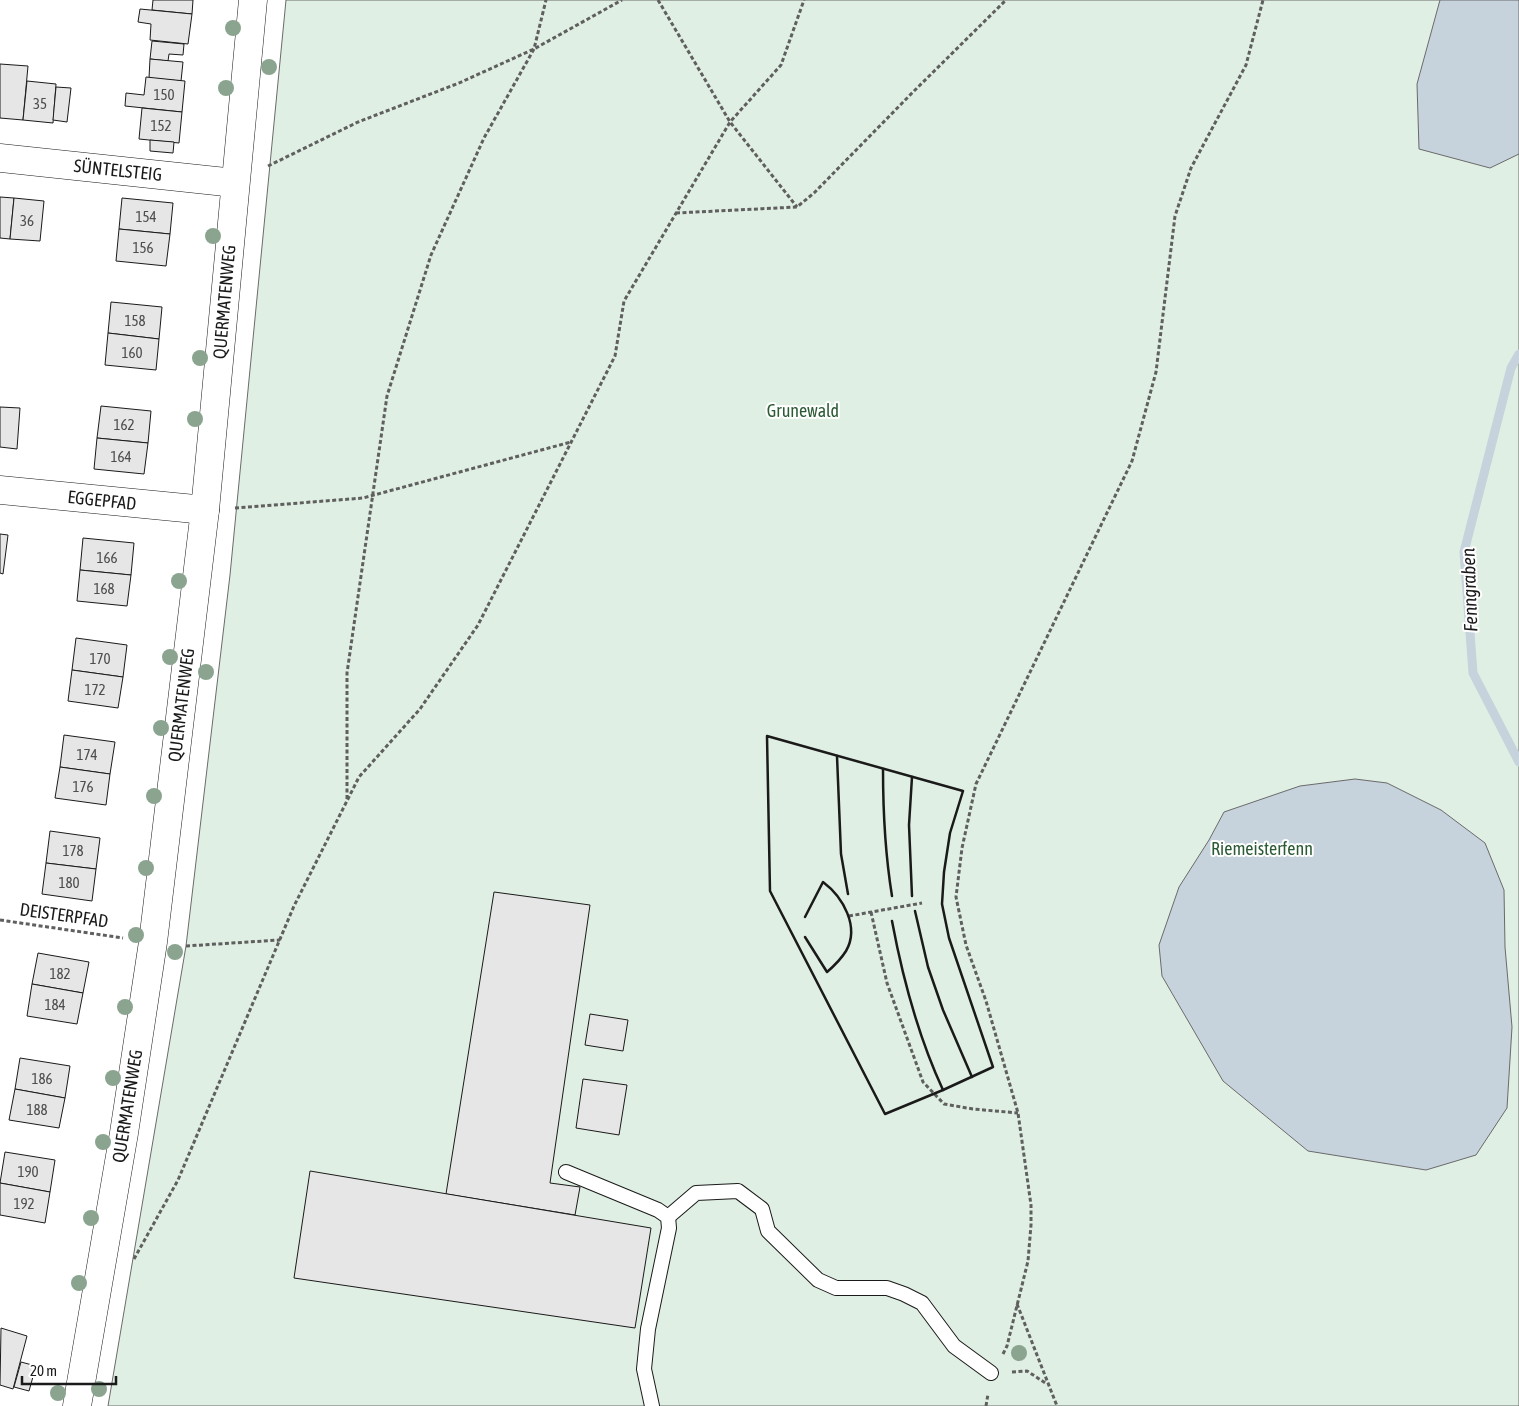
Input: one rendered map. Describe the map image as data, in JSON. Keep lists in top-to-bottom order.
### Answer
{
  "streets": {
    "street": ["SÜNTELSTEIG", "QUERMATENWEG", "EGGEPFAD"],
    "path": ["DEISTERPFAD"]
  },
  "crossings": [
    ["SÜNTELSTEIG", "QUERMATENWEG"],
    ["QUERMATENWEG", "EGGEPFAD"]
  ],
  "water": ["Fenngraben"],
  "parks": ["Grunewald", "Riemeisterfenn"],
  "house_numbers": [
    "150",
    "35",
    "152",
    "154",
    "36",
    "156",
    "158",
    "160",
    "162",
    "164",
    "166",
    "168",
    "170",
    "172",
    "174",
    "176",
    "178",
    "180",
    "182",
    "184",
    "186",
    "188",
    "190",
    "192"
  ],
  "scale_bar": "20 m"
}
